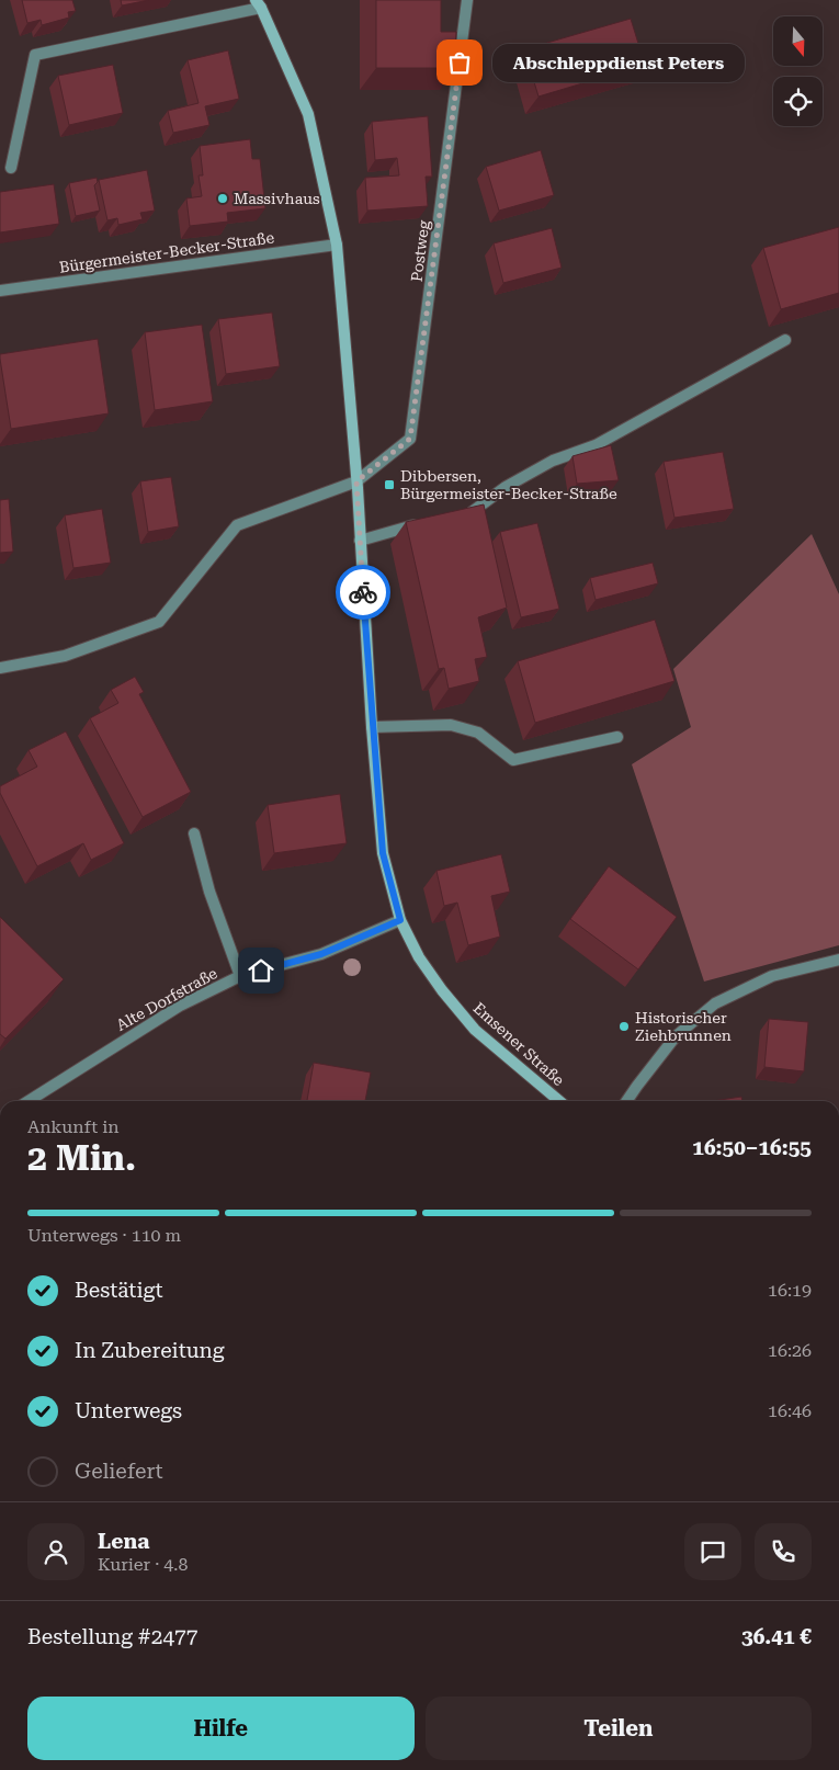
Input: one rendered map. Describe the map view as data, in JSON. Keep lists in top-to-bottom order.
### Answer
{
  "streets": {
    "street": [
      "Postweg",
      "Bürgermeister-Becker-Straße",
      "Alte Dorfstraße",
      "Emsener Straße"
    ]
  },
  "crossings": [
    ["Alte Dorfstraße", "Emsener Straße"]
  ],
  "places": {
    "other": ["Abschleppdienst Peters", "Massivhaus", "Historischer Ziehbrunnen"],
    "transit": ["Dibbersen, Bürgermeister-Becker-Straße"]
  },
  "north": "bottom",
  "page": {
    "bubble": "Abschleppdienst Peters",
    "heading": ["2 Min.", "Ankunft in", "16:50–16:55"],
    "panel": [
      "Lena",
      "Kurier · 4.8",
      "Bestellung #2477",
      "36.41 €"
    ],
    "bar": "Unterwegs · 110 m",
    "list": [
      ["Bestätigt", "16:19"],
      ["In Zubereitung", "16:26"],
      ["Unterwegs", "16:46"],
      "Geliefert"
    ],
    "buttons": ["Hilfe", "Teilen"]
  }
}
